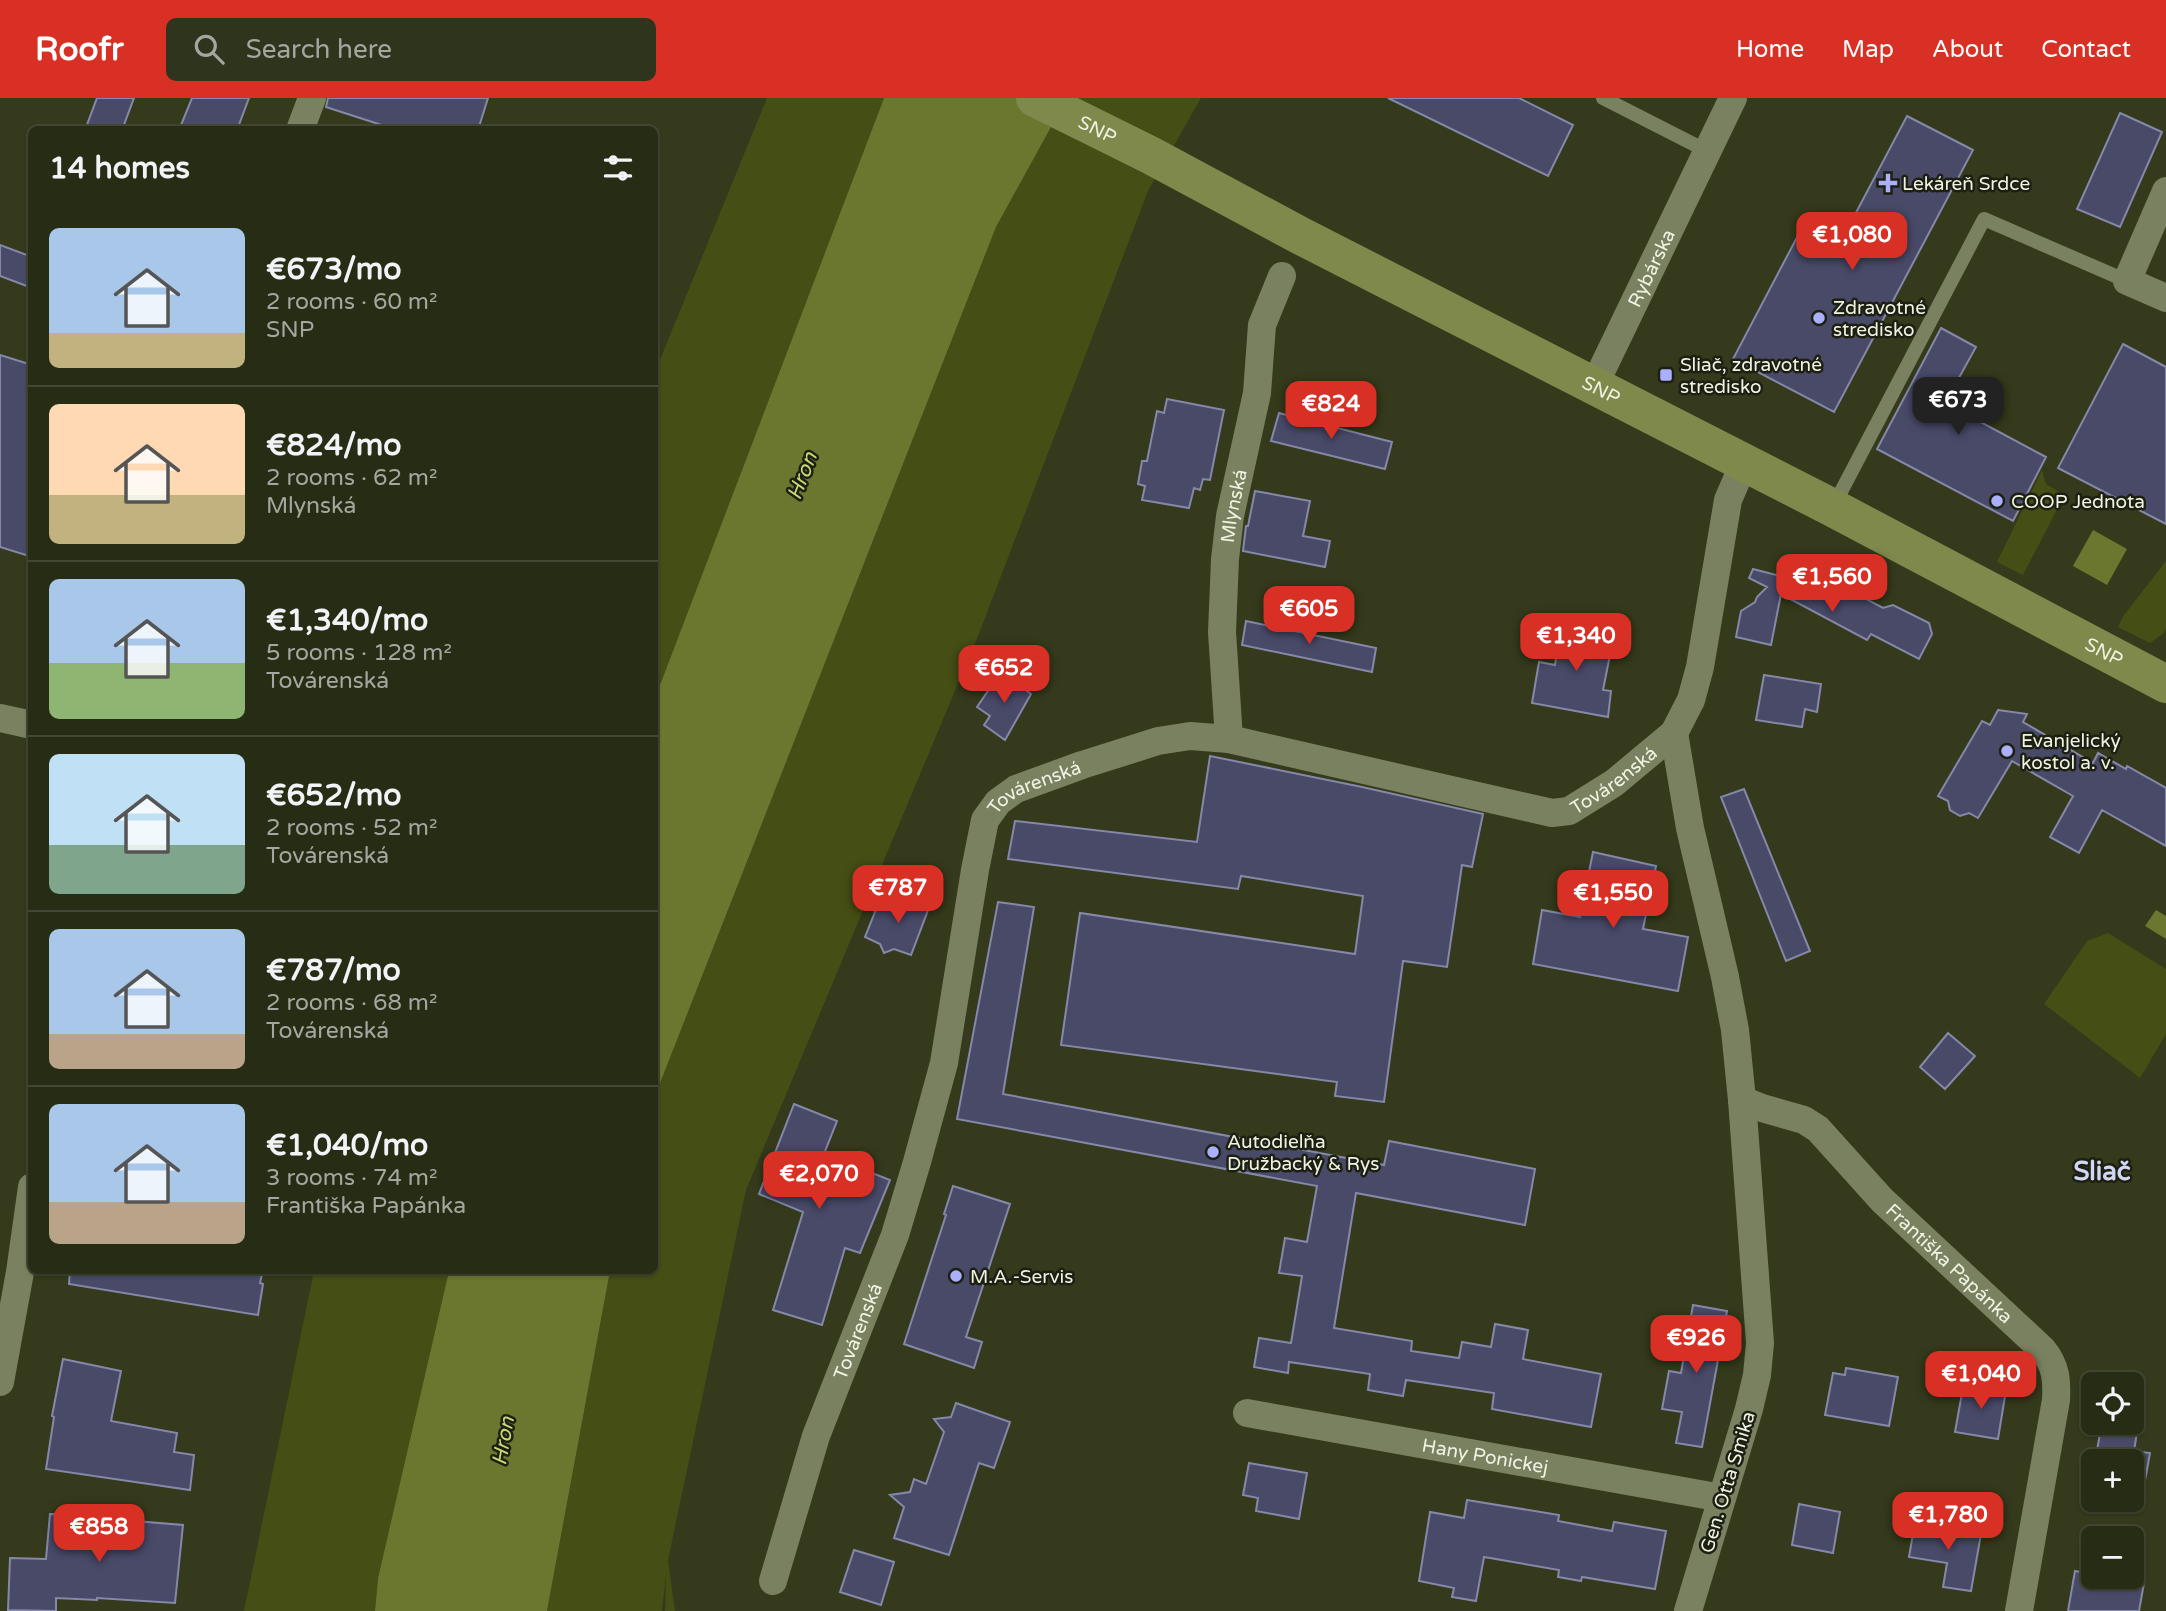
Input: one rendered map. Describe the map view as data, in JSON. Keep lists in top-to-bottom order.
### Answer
{
  "streets": {
    "street": [
      "SNP",
      "Rybárska",
      "Mlynská",
      "Továrenská",
      "Františka Papánka",
      "Hany Ponickej",
      "Gen. Otta Smika"
    ]
  },
  "crossings": [
    ["SNP", "Rybárska"],
    ["SNP", "Továrenská"],
    ["Mlynská", "Továrenská"],
    ["Továrenská", "Františka Papánka"],
    ["Továrenská", "Gen. Otta Smika"],
    ["Františka Papánka", "Gen. Otta Smika"],
    ["Hany Ponickej", "Gen. Otta Smika"]
  ],
  "districts": ["Sliač"],
  "water": ["Hron"],
  "places": {
    "health": ["Lekáreň Srdce"],
    "other": [
      "Zdravotné stredisko",
      "COOP Jednota",
      "Evanjelický kostol a. v.",
      "Autodielňa Družbacký & Rys",
      "M.A.-Servis"
    ],
    "transit": ["Sliač, zdravotné stredisko"]
  },
  "page": {
    "header": "Roofr",
    "search": "Search here",
    "nav": [
      "Home",
      "Map",
      "About",
      "Contact"
    ],
    "heading": "14 homes",
    "list": [
      {
        "name": "€673/mo",
        "note": "2 rooms · 60 m² · SNP"
      },
      {
        "name": "€824/mo",
        "note": "2 rooms · 62 m² · Mlynská"
      },
      {
        "name": "€1,340/mo",
        "note": "5 rooms · 128 m² · Továrenská"
      },
      {
        "name": "€652/mo",
        "note": "2 rooms · 52 m² · Továrenská"
      },
      {
        "name": "€787/mo",
        "note": "2 rooms · 68 m² · Továrenská"
      },
      {
        "name": "€1,040/mo",
        "note": "3 rooms · 74 m² · Františka Papánka"
      }
    ],
    "price": [
      "€1,080",
      "€673",
      "€824",
      "€1,560",
      "€605",
      "€1,340",
      "€652",
      "€787",
      "€1,550",
      "€2,070",
      "€926",
      "€1,040",
      "€1,780",
      "€858"
    ],
    "map_buttons": ["+", "−"]
  }
}
